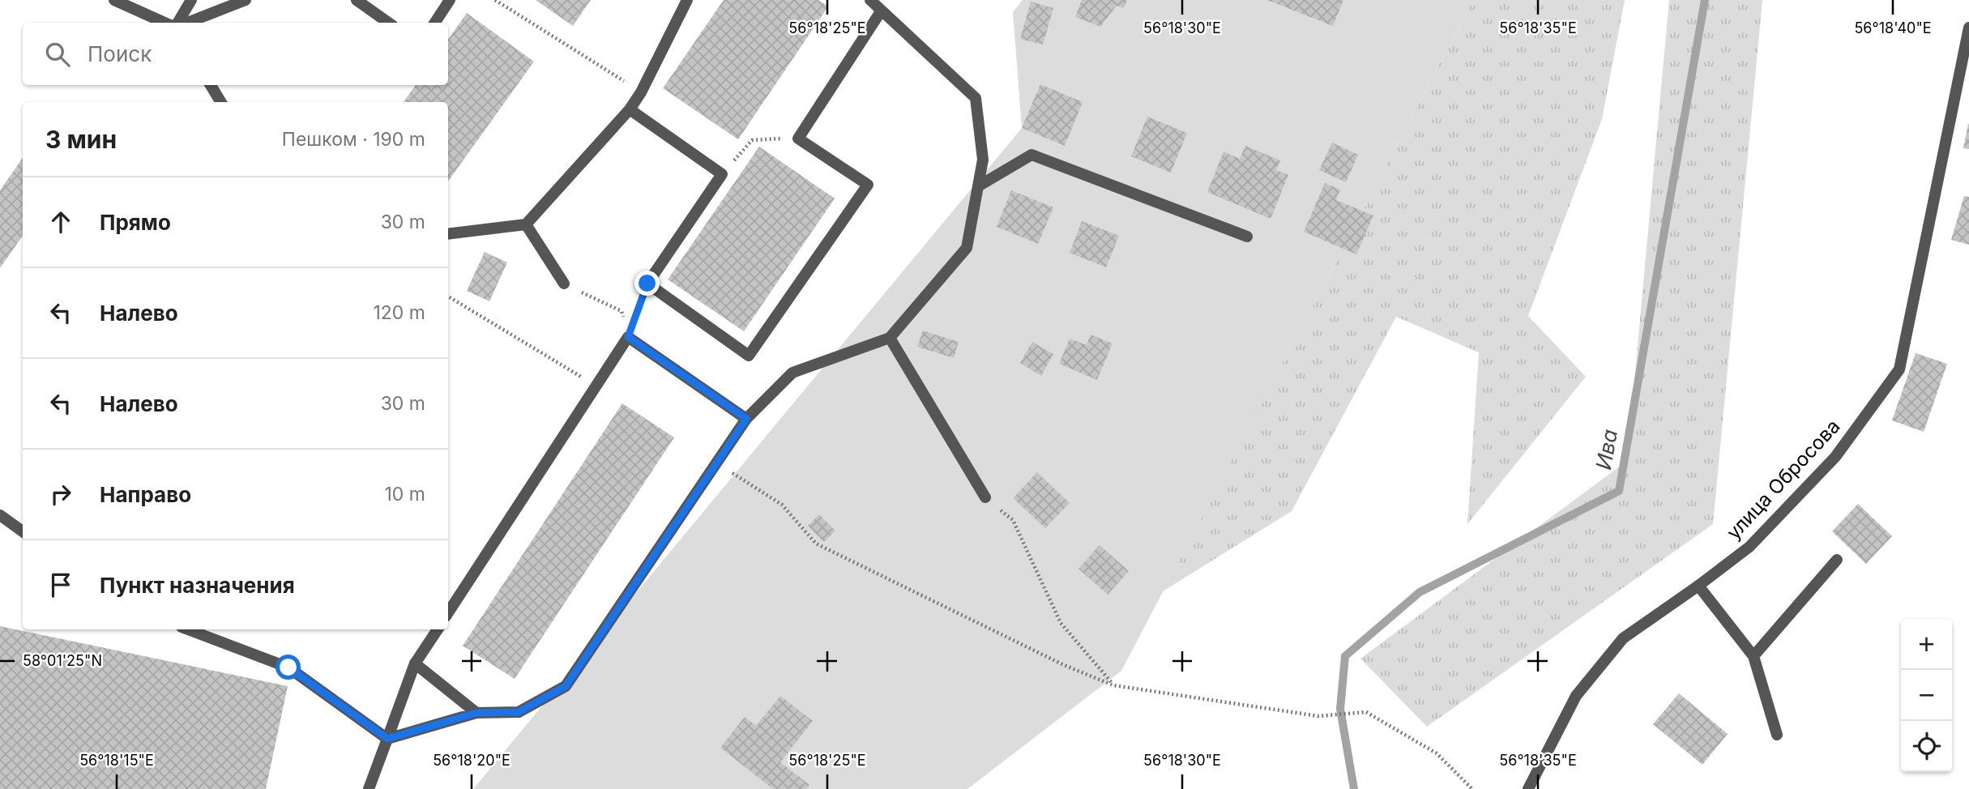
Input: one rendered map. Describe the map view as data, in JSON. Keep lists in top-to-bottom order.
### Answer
{
  "streets": {
    "street": ["улица Обросова"]
  },
  "water": ["Ива"],
  "page": {
    "search": "Поиск",
    "heading": ["3 мин", "Пешком · 190 m"],
    "list": [
      ["Прямо", "30 m"],
      ["Налево", "120 m"],
      ["Налево", "30 m"],
      ["Направо", "10 m"],
      "Пункт назначения"
    ],
    "map_buttons": ["+", "−"]
  },
  "coordinates": [
    "56°18'25\"E",
    "56°18'30\"E",
    "56°18'35\"E",
    "56°18'40\"E",
    "58°01'25\"N",
    "56°18'15\"E",
    "56°18'20\"E"
  ]
}
